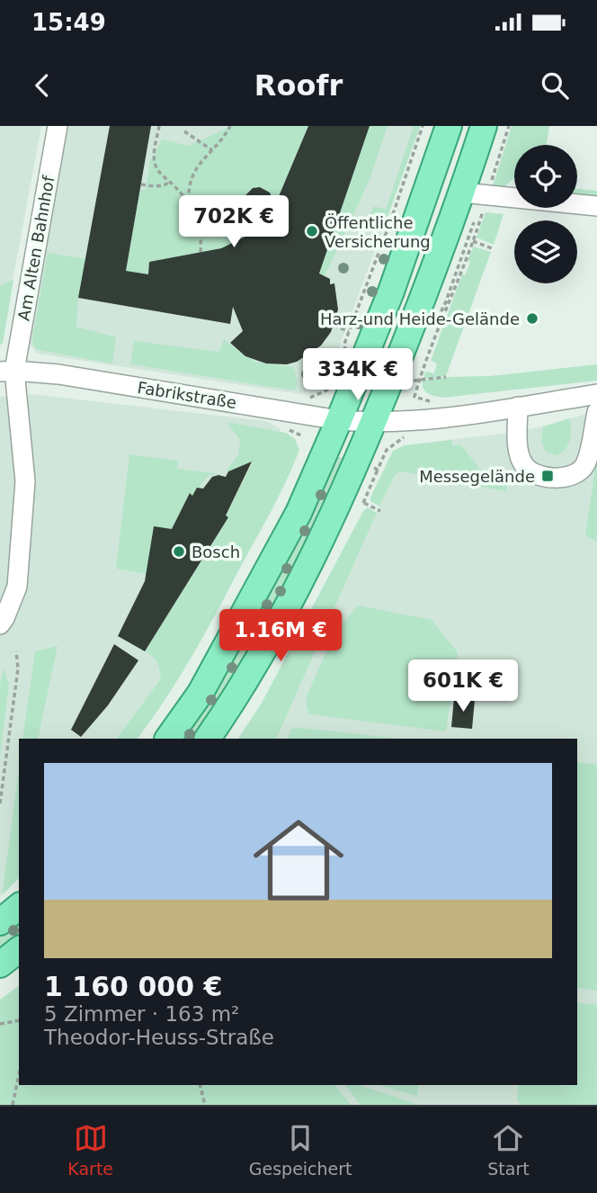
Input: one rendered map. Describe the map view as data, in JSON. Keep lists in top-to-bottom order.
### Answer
{
  "streets": {
    "street": ["Am Alten Bahnhof", "Fabrikstraße"]
  },
  "crossings": [
    ["Am Alten Bahnhof", "Fabrikstraße"]
  ],
  "places": {
    "other": ["Öffentliche Versicherung", "Harz-und Heide-Gelände", "Bosch"],
    "transit": ["Messegelände"]
  },
  "page": {
    "status": "15:49",
    "header": "Roofr",
    "price": [
      "702K €",
      "334K €",
      "1.16M €",
      "601K €"
    ],
    "list": [
      {
        "name": "1 160 000 €",
        "note": "5 Zimmer · 163 m² · Theodor-Heuss-Straße"
      }
    ],
    "tabs": ["Karte", "Gespeichert", "Start"]
  }
}
